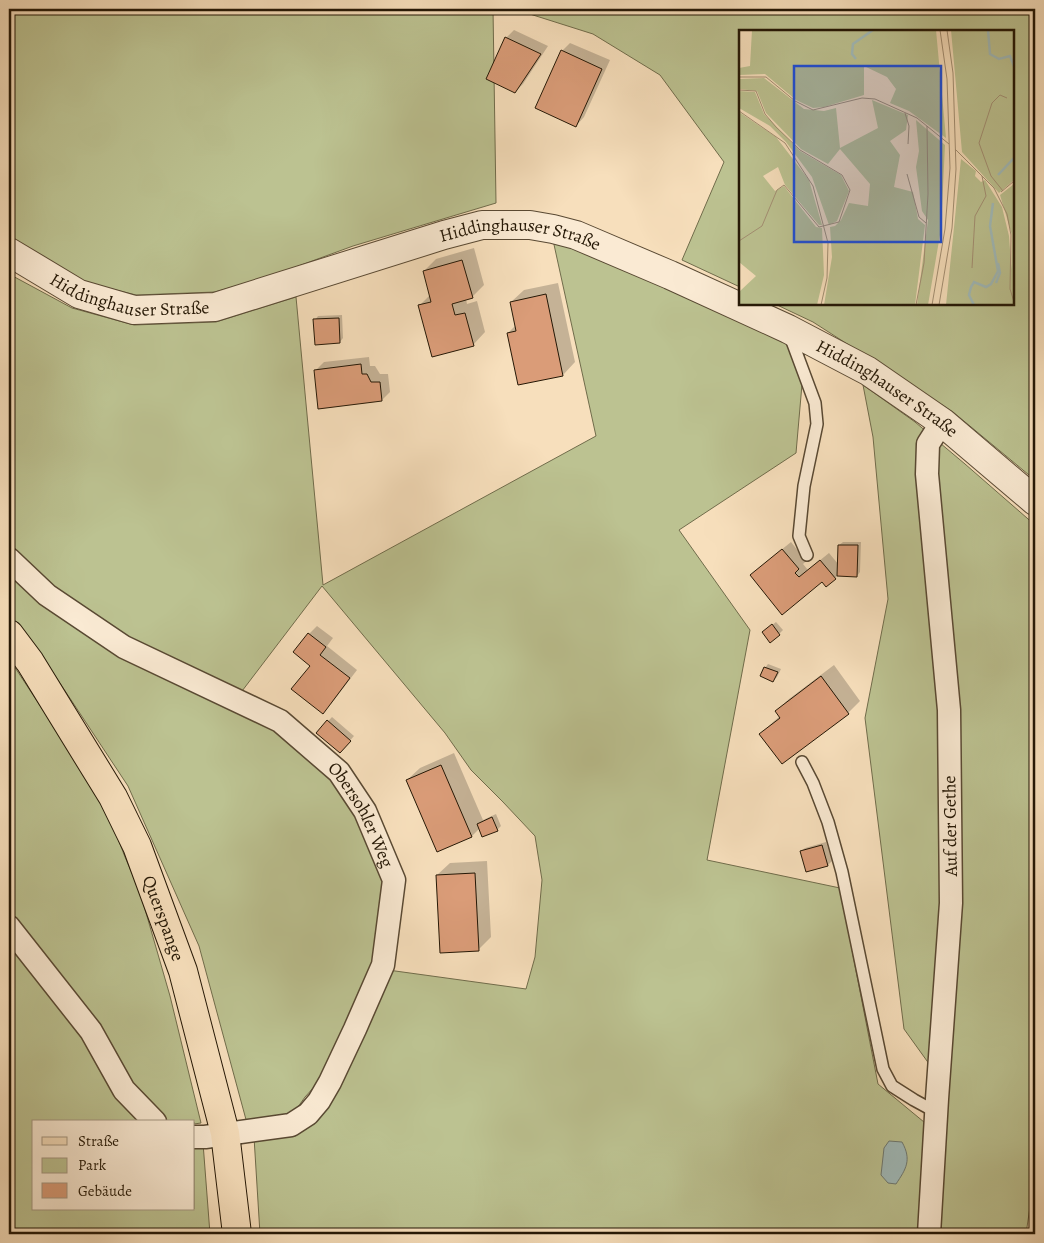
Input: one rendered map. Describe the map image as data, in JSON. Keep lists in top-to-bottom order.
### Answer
{
  "streets": {
    "main road": ["Querspange"],
    "street": ["Hiddinghauser Straße", "Obersohler Weg", "Auf der Gethe"]
  },
  "crossings": [
    ["Hiddinghauser Straße", "Auf der Gethe"],
    ["Obersohler Weg", "Querspange"]
  ],
  "legend": ["Straße", "Park", "Gebäude"]
}
